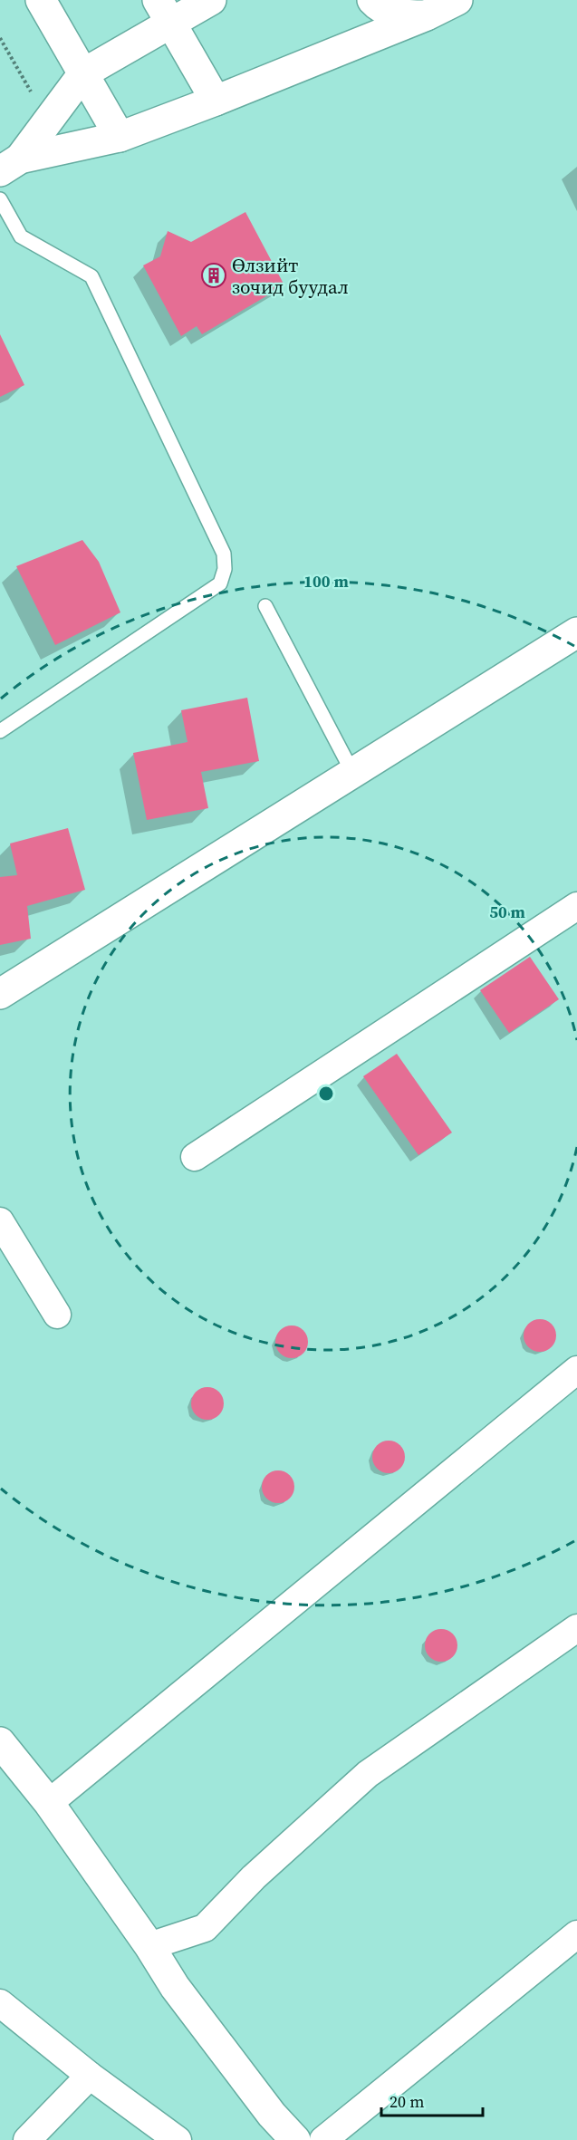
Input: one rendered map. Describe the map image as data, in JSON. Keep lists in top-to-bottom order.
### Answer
{
  "places": {
    "building": ["Өлзийт зочид буудал"]
  },
  "scale_bar": "20 m",
  "rings": ["100 m", "50 m"]
}
